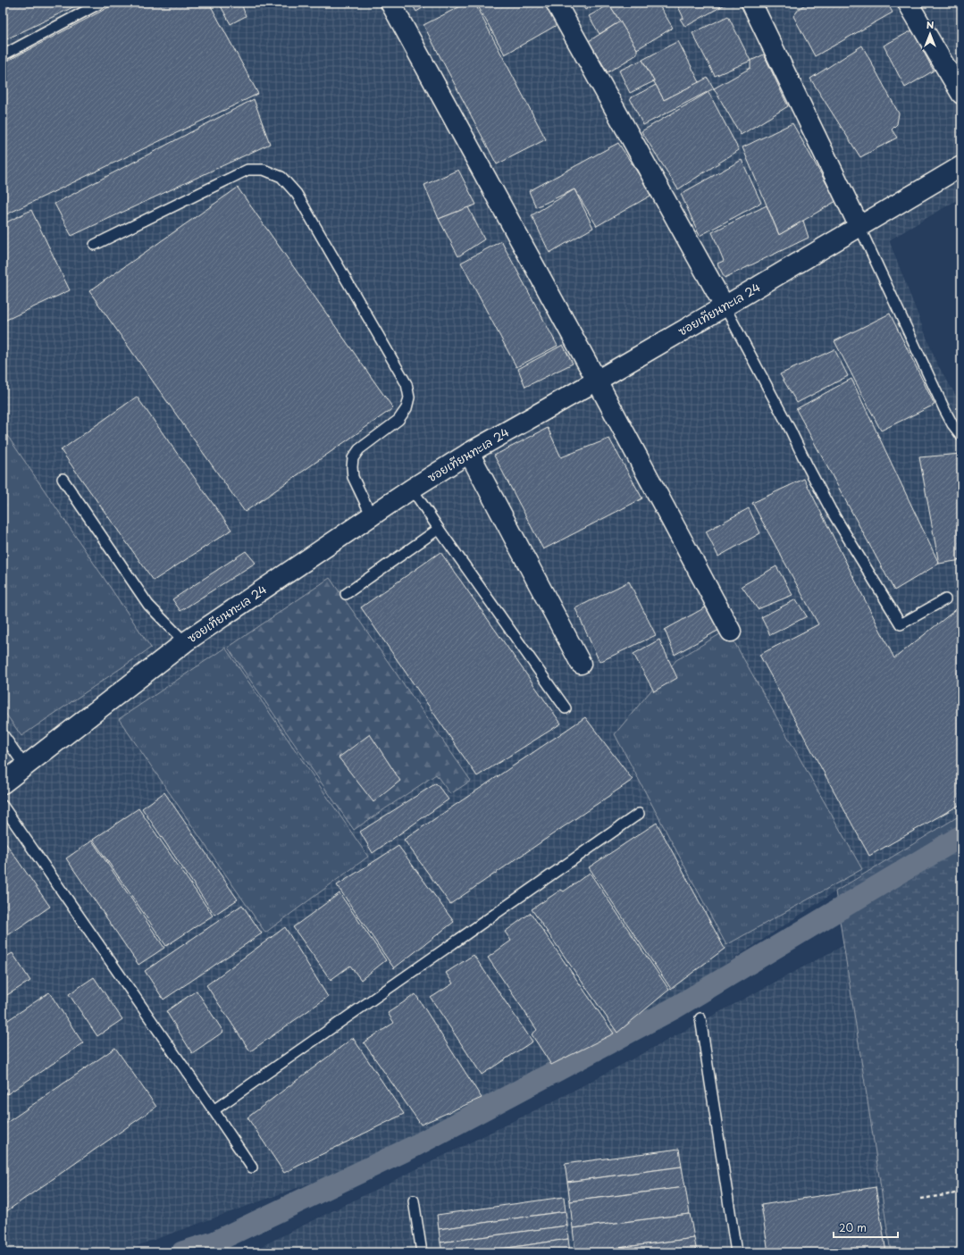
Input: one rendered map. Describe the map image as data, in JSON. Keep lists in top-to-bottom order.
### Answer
{
  "streets": {
    "street": ["ซอยเทียนทะเล 24"]
  },
  "scale_bar": "20 m",
  "north": "top"
}
